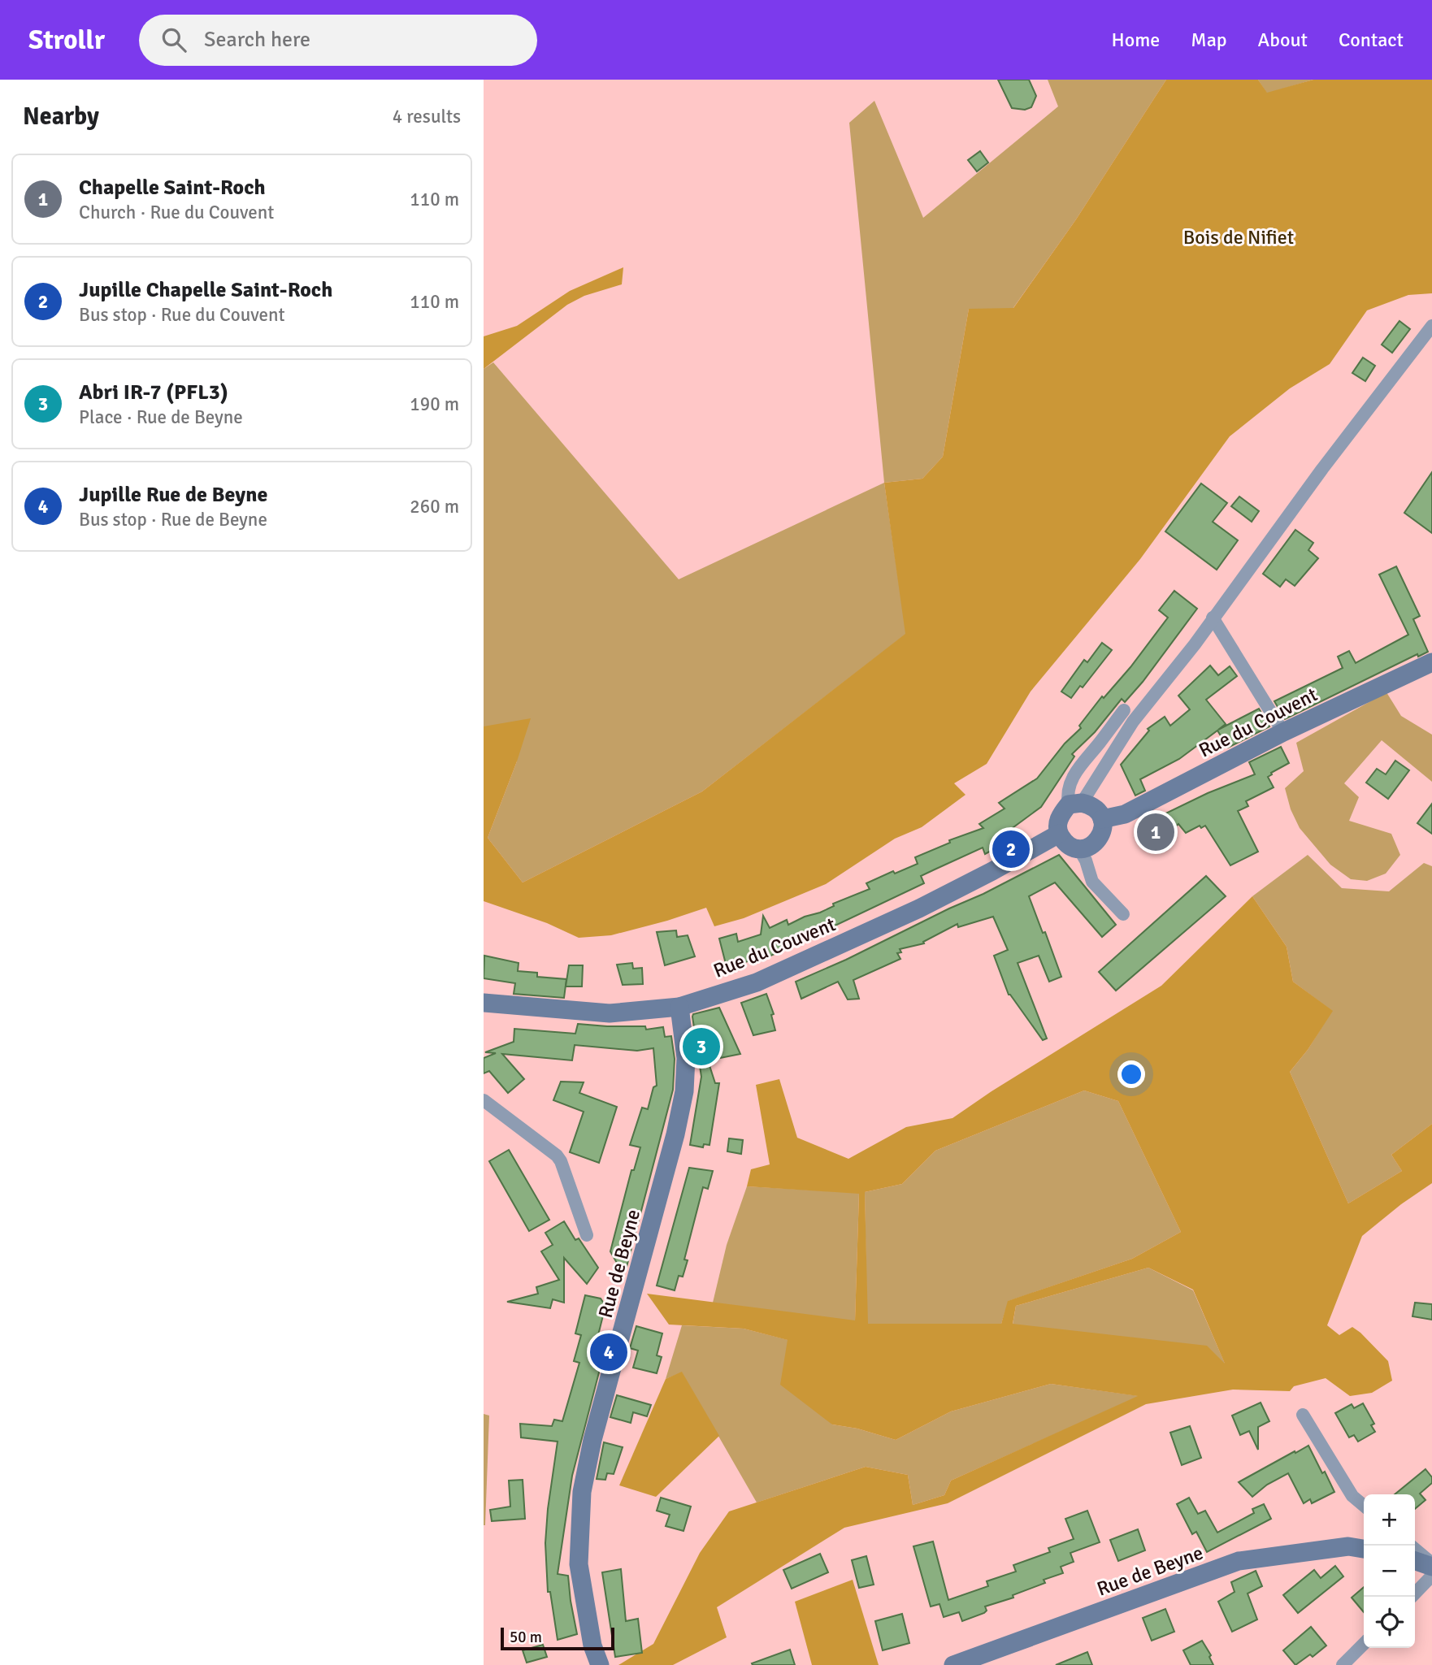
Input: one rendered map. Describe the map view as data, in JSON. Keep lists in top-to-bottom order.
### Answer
{
  "streets": {
    "street": ["Rue du Couvent", "Rue de Beyne"]
  },
  "crossings": [
    ["Rue du Couvent", "Rue de Beyne"]
  ],
  "parks": ["Bois de Nifiet"],
  "scale_bar": "50 m",
  "page": {
    "header": "Strollr",
    "search": "Search here",
    "nav": [
      "Home",
      "Map",
      "About",
      "Contact"
    ],
    "heading": ["Nearby", "4 results"],
    "list": [
      {
        "mark": "1",
        "name": "Chapelle Saint-Roch",
        "note": "Church · Rue du Couvent",
        "value": "110 m"
      },
      {
        "mark": "2",
        "name": "Jupille Chapelle Saint-Roch",
        "note": "Bus stop · Rue du Couvent",
        "value": "110 m"
      },
      {
        "mark": "3",
        "name": "Abri IR-7 (PFL3)",
        "note": "Place · Rue de Beyne",
        "value": "190 m"
      },
      {
        "mark": "4",
        "name": "Jupille Rue de Beyne",
        "note": "Bus stop · Rue de Beyne",
        "value": "260 m"
      }
    ],
    "pins": [
      "1",
      "2",
      "3",
      "4"
    ],
    "map_buttons": ["+", "−"],
    "scale": "50 m"
  }
}
